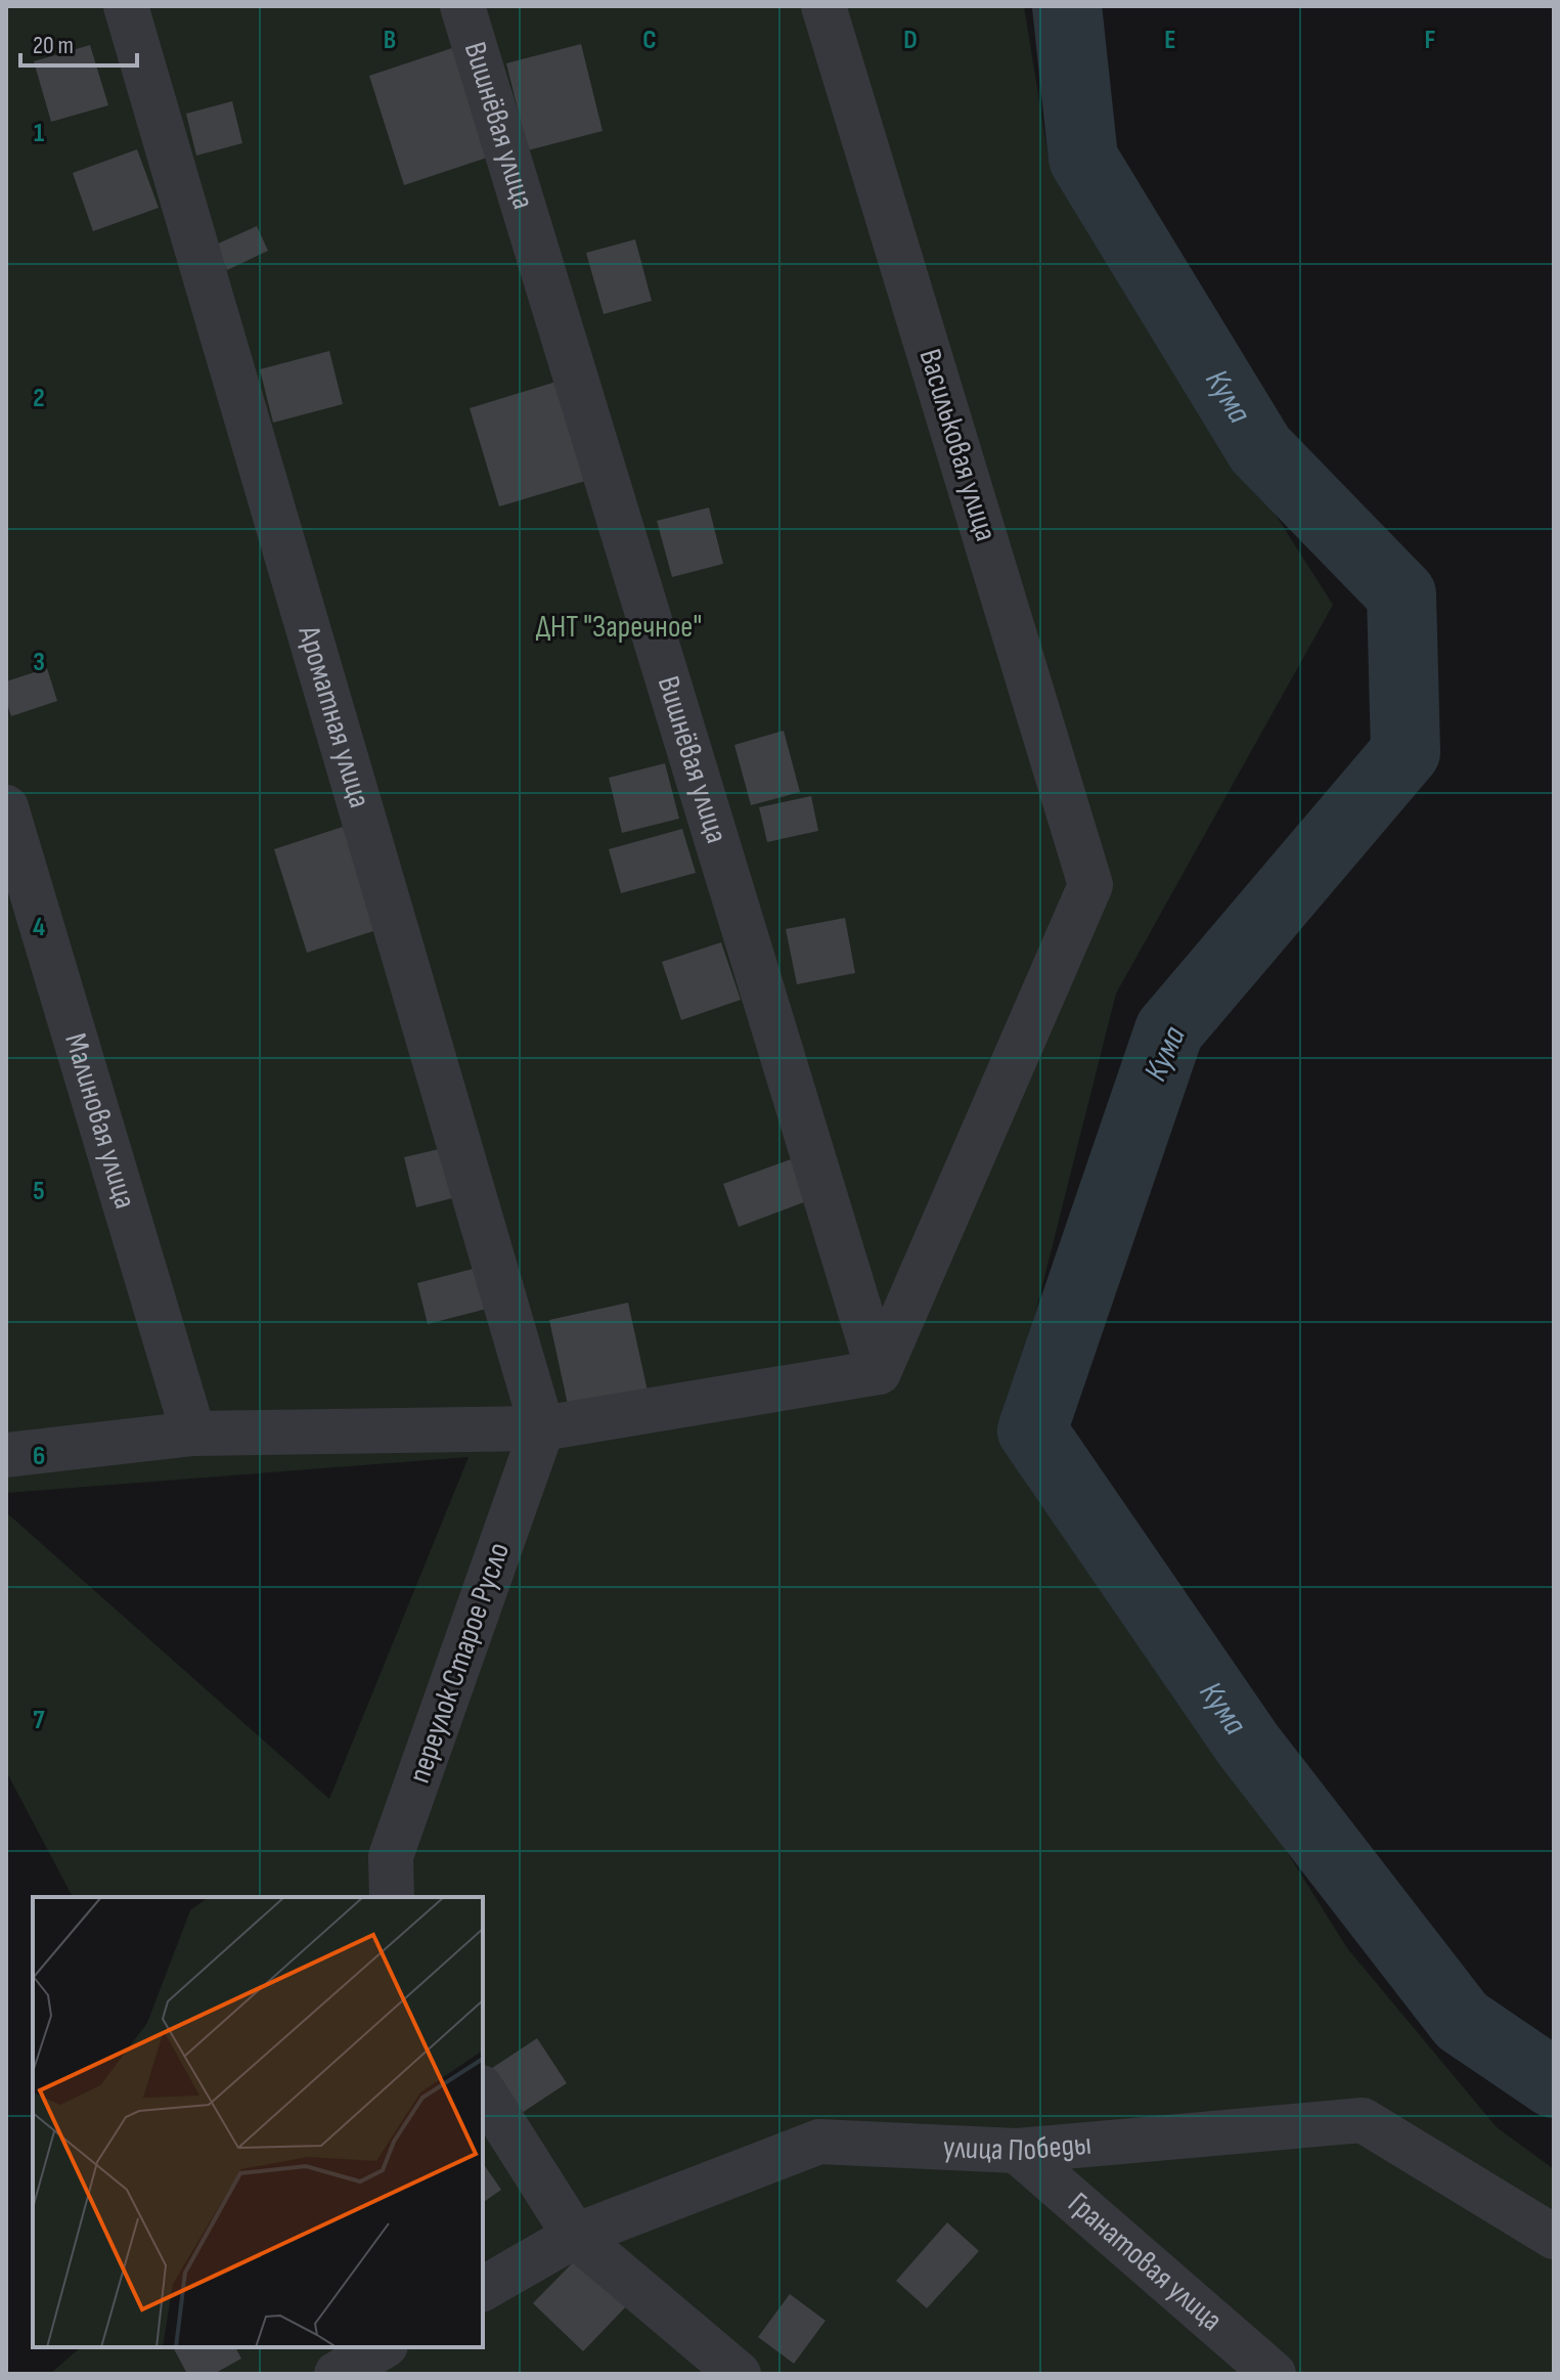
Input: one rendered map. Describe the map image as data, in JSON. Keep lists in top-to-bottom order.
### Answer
{
  "streets": {
    "street": [
      "Вишнёвая улица",
      "Васильковая улица",
      "Ароматная улица",
      "Малиновая улица",
      "переулок Старое Русло",
      "улица Победы",
      "Гранатовая улица"
    ]
  },
  "crossings": [
    ["Вишнёвая улица", "Васильковая улица"],
    ["Ароматная улица", "переулок Старое Русло"],
    ["улица Победы", "Гранатовая улица"]
  ],
  "water": ["Кума"],
  "parks": ["ДНТ \"Заречное\""],
  "scale_bar": "20 m",
  "grid": {
    "columns": [
      "B",
      "C",
      "D",
      "E",
      "F"
    ],
    "rows": [
      "1",
      "2",
      "3",
      "4",
      "5",
      "6",
      "7"
    ]
  }
}
